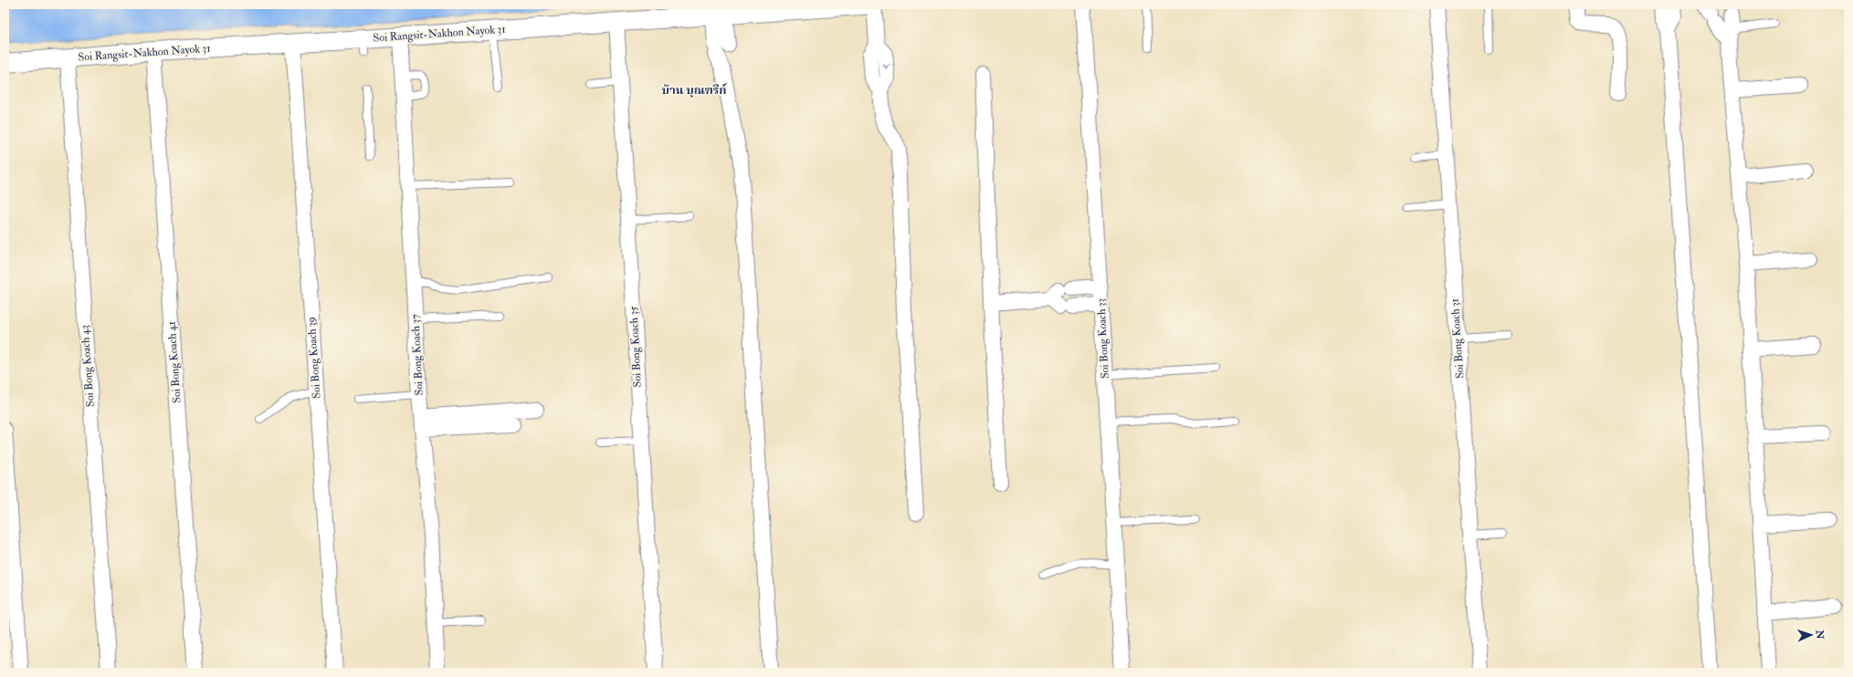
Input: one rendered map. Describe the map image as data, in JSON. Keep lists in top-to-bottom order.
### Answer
{
  "streets": {
    "street": [
      "Soi Rangsit-Nakhon Nayok 31",
      "Soi Bong Koach 33",
      "Soi Bong Koach 31",
      "Soi Bong Koach 35",
      "Soi Bong Koach 37",
      "Soi Bong Koach 39",
      "Soi Bong Koach 41",
      "Soi Bong Koach 43"
    ]
  },
  "crossings": [
    ["Soi Rangsit-Nakhon Nayok 31", "Soi Bong Koach 35"],
    ["Soi Rangsit-Nakhon Nayok 31", "Soi Bong Koach 37"],
    ["Soi Rangsit-Nakhon Nayok 31", "Soi Bong Koach 39"],
    ["Soi Rangsit-Nakhon Nayok 31", "Soi Bong Koach 41"],
    ["Soi Rangsit-Nakhon Nayok 31", "Soi Bong Koach 43"]
  ],
  "districts": ["บ้าน บุณฑริก์"],
  "north": "right"
}
